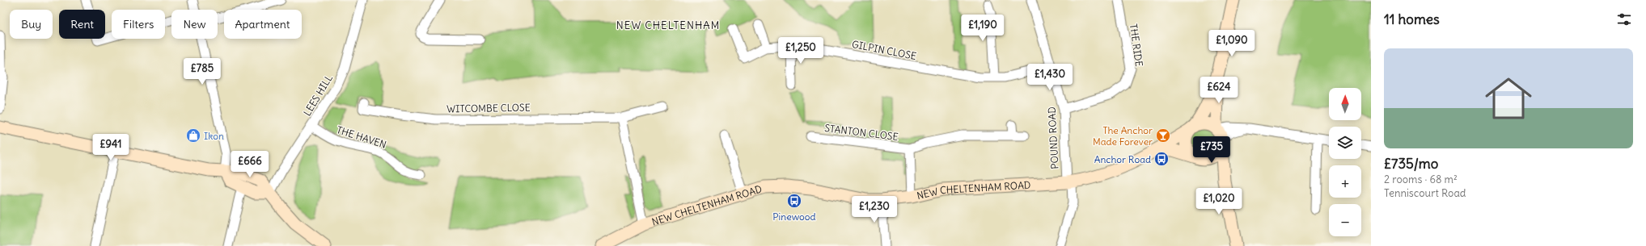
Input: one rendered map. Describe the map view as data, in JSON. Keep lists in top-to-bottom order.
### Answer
{
  "streets": {
    "street": [
      "THE RIDE",
      "GILPIN CLOSE",
      "LEES HILL",
      "WITCOMBE CLOSE",
      "STANTON CLOSE",
      "THE HAVEN",
      "POUND ROAD",
      "NEW CHELTENHAM ROAD"
    ]
  },
  "crossings": [
    ["THE RIDE", "POUND ROAD"],
    ["GILPIN CLOSE", "POUND ROAD"],
    ["LEES HILL", "THE HAVEN"],
    ["STANTON CLOSE", "NEW CHELTENHAM ROAD"],
    ["POUND ROAD", "NEW CHELTENHAM ROAD"]
  ],
  "districts": ["NEW CHELTENHAM"],
  "places": {
    "shop": ["Ikon"],
    "bar": ["The Anchor Made Forever"],
    "bus stop": ["Anchor Road", "Pinewood"]
  },
  "north": "top",
  "page": {
    "heading": "11 homes",
    "chip": [
      "Buy",
      "Rent",
      "Filters",
      "New",
      "Apartment"
    ],
    "price": [
      "£1,190",
      "£1,090",
      "£1,250",
      "£785",
      "£1,430",
      "£624",
      "£941",
      "£735",
      "£666",
      "£1,020",
      "£1,230"
    ],
    "list": [
      {
        "name": "£735/mo",
        "note": "2 rooms · 68 m² · Tenniscourt Road"
      }
    ],
    "map_buttons": ["+", "−"]
  }
}
